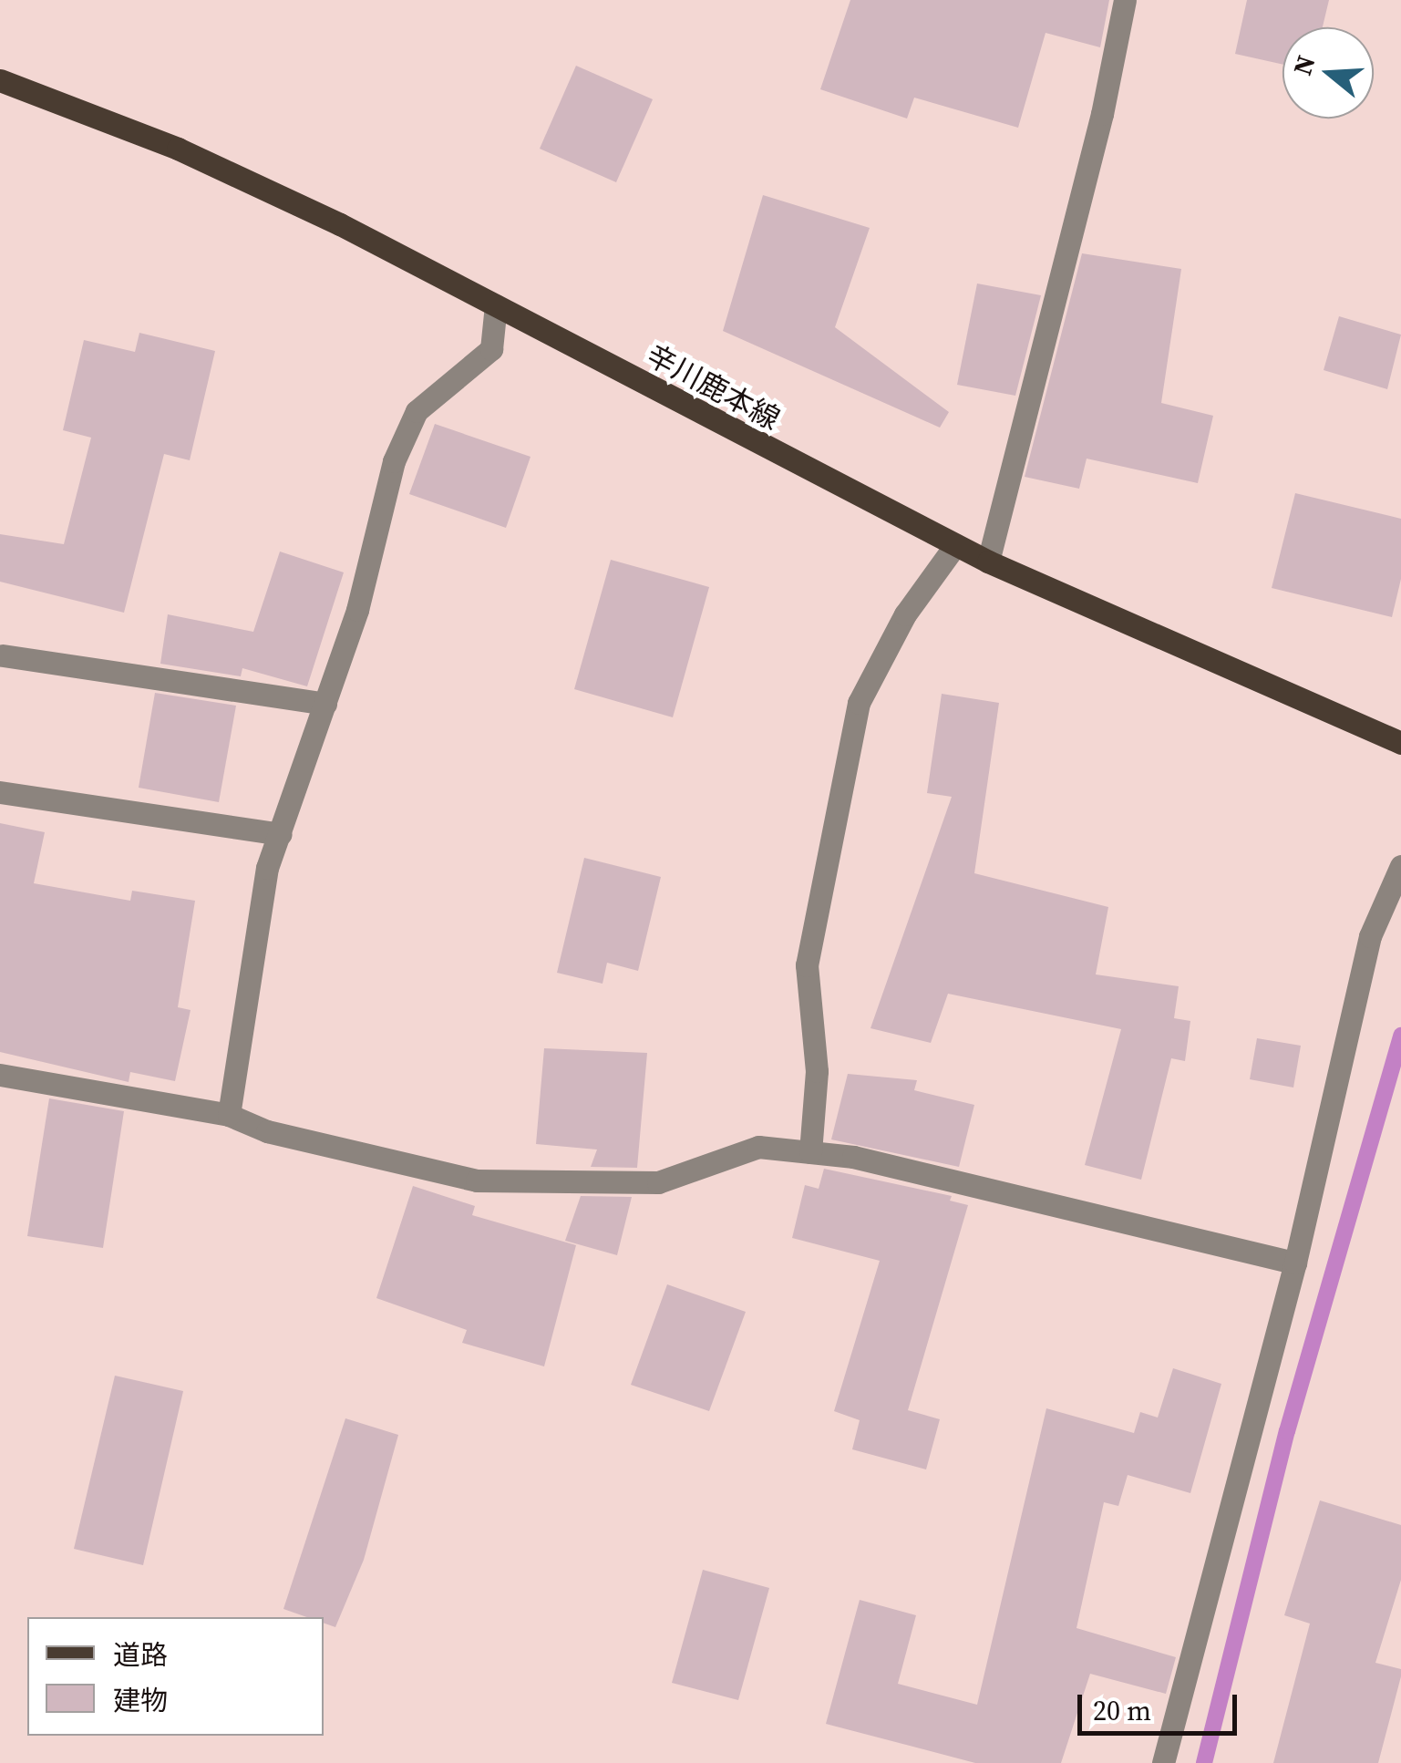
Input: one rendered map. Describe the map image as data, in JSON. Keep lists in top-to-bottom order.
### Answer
{
  "streets": {
    "main road": ["辛川鹿本線"]
  },
  "legend": ["道路", "建物"],
  "scale_bar": "20 m",
  "north": "left"
}
